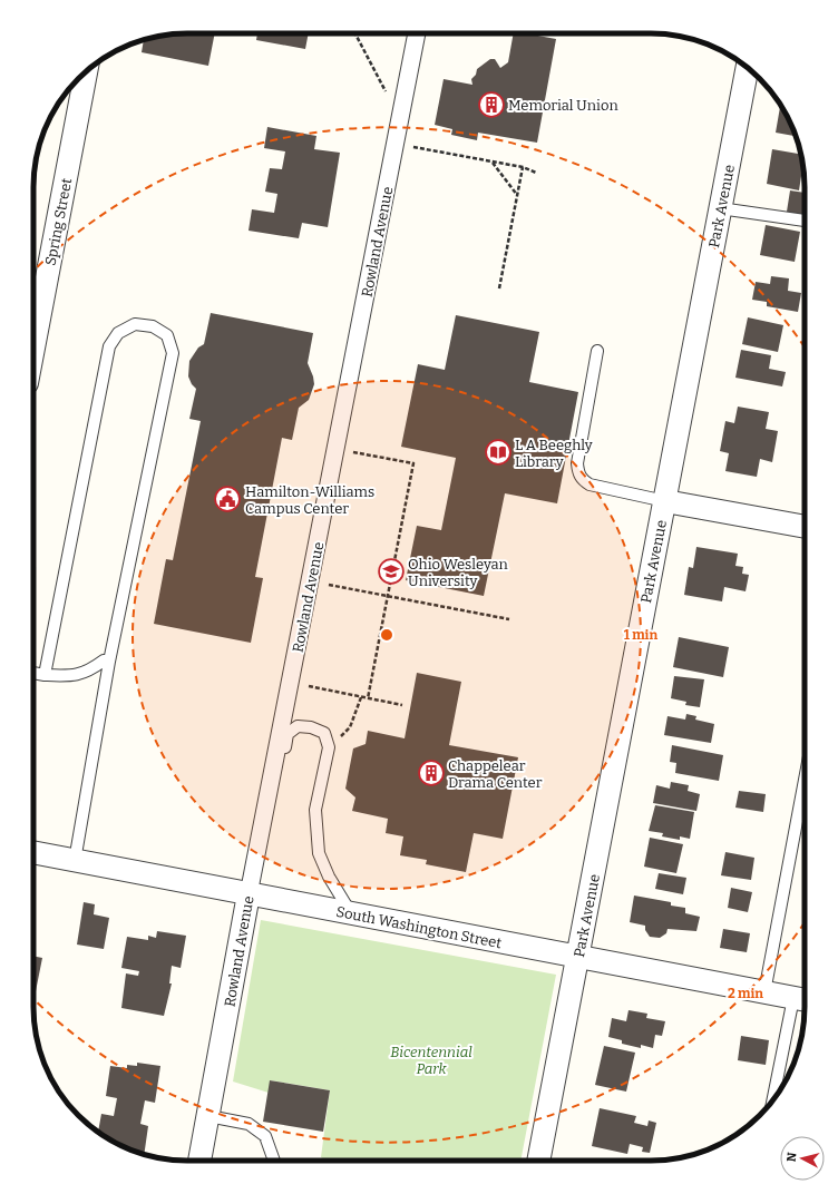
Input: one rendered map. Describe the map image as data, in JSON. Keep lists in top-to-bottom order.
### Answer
{
  "streets": {
    "street": [
      "Park Avenue",
      "Spring Street",
      "Rowland Avenue",
      "South Washington Street"
    ]
  },
  "crossings": [
    ["Park Avenue", "South Washington Street"],
    ["Rowland Avenue", "South Washington Street"]
  ],
  "parks": ["Bicentennial Park"],
  "places": {
    "building": ["Memorial Union", "Chappelear Drama Center"],
    "library": ["L A Beeghly Library"],
    "public building": ["Hamilton-Williams Campus Center"],
    "school or university": ["Ohio Wesleyan University"]
  },
  "north": "left",
  "rings": ["1 min", "2 min"]
}
